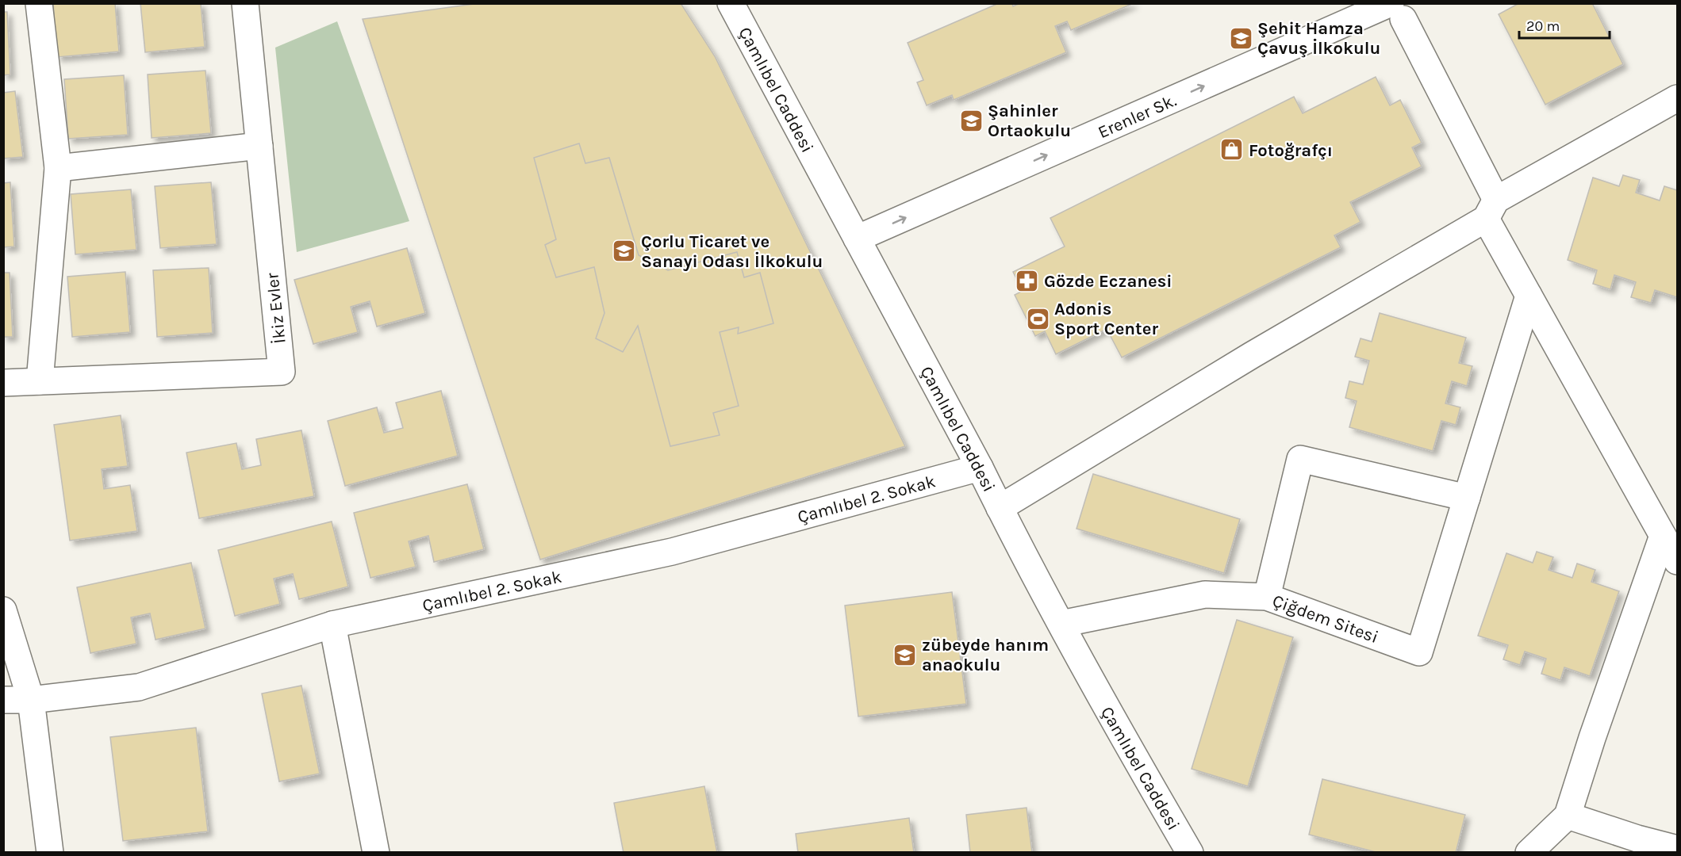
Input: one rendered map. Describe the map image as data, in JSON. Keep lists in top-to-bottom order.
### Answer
{
  "streets": {
    "street": [
      "Çamlıbel Caddesi",
      "Erenler Sk.",
      "İkiz Evler",
      "Çamlıbel 2. Sokak",
      "Çiğdem Sitesi"
    ]
  },
  "crossings": [
    ["Çamlıbel Caddesi", "Erenler Sk."],
    ["Çamlıbel Caddesi", "Çamlıbel 2. Sokak"],
    ["Çamlıbel Caddesi", "Çiğdem Sitesi"]
  ],
  "one_way": ["Erenler Sk."],
  "places": {
    "school or university": [
      "Şehit Hamza Çavuş İlkokulu",
      "Şahinler Ortaokulu",
      "Çorlu Ticaret ve Sanayi Odası İlkokulu",
      "zübeyde hanım anaokulu"
    ],
    "shop": ["Fotoğrafçı"],
    "pharmacy": ["Gözde Eczanesi"],
    "sports": ["Adonis Sport Center"]
  },
  "scale_bar": "20 m"
}
